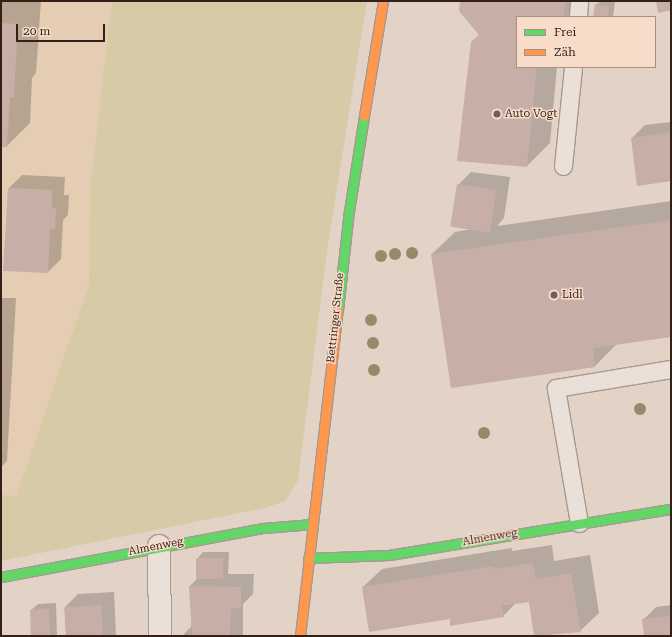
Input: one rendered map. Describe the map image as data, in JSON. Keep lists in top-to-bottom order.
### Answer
{
  "streets": {
    "street": ["Bettringer Straße", "Almenweg"]
  },
  "crossings": [
    ["Bettringer Straße", "Almenweg"]
  ],
  "places": ["Auto Vogt", "Lidl"],
  "legend": ["Frei", "Zäh"],
  "scale_bar": "20 m"
}
